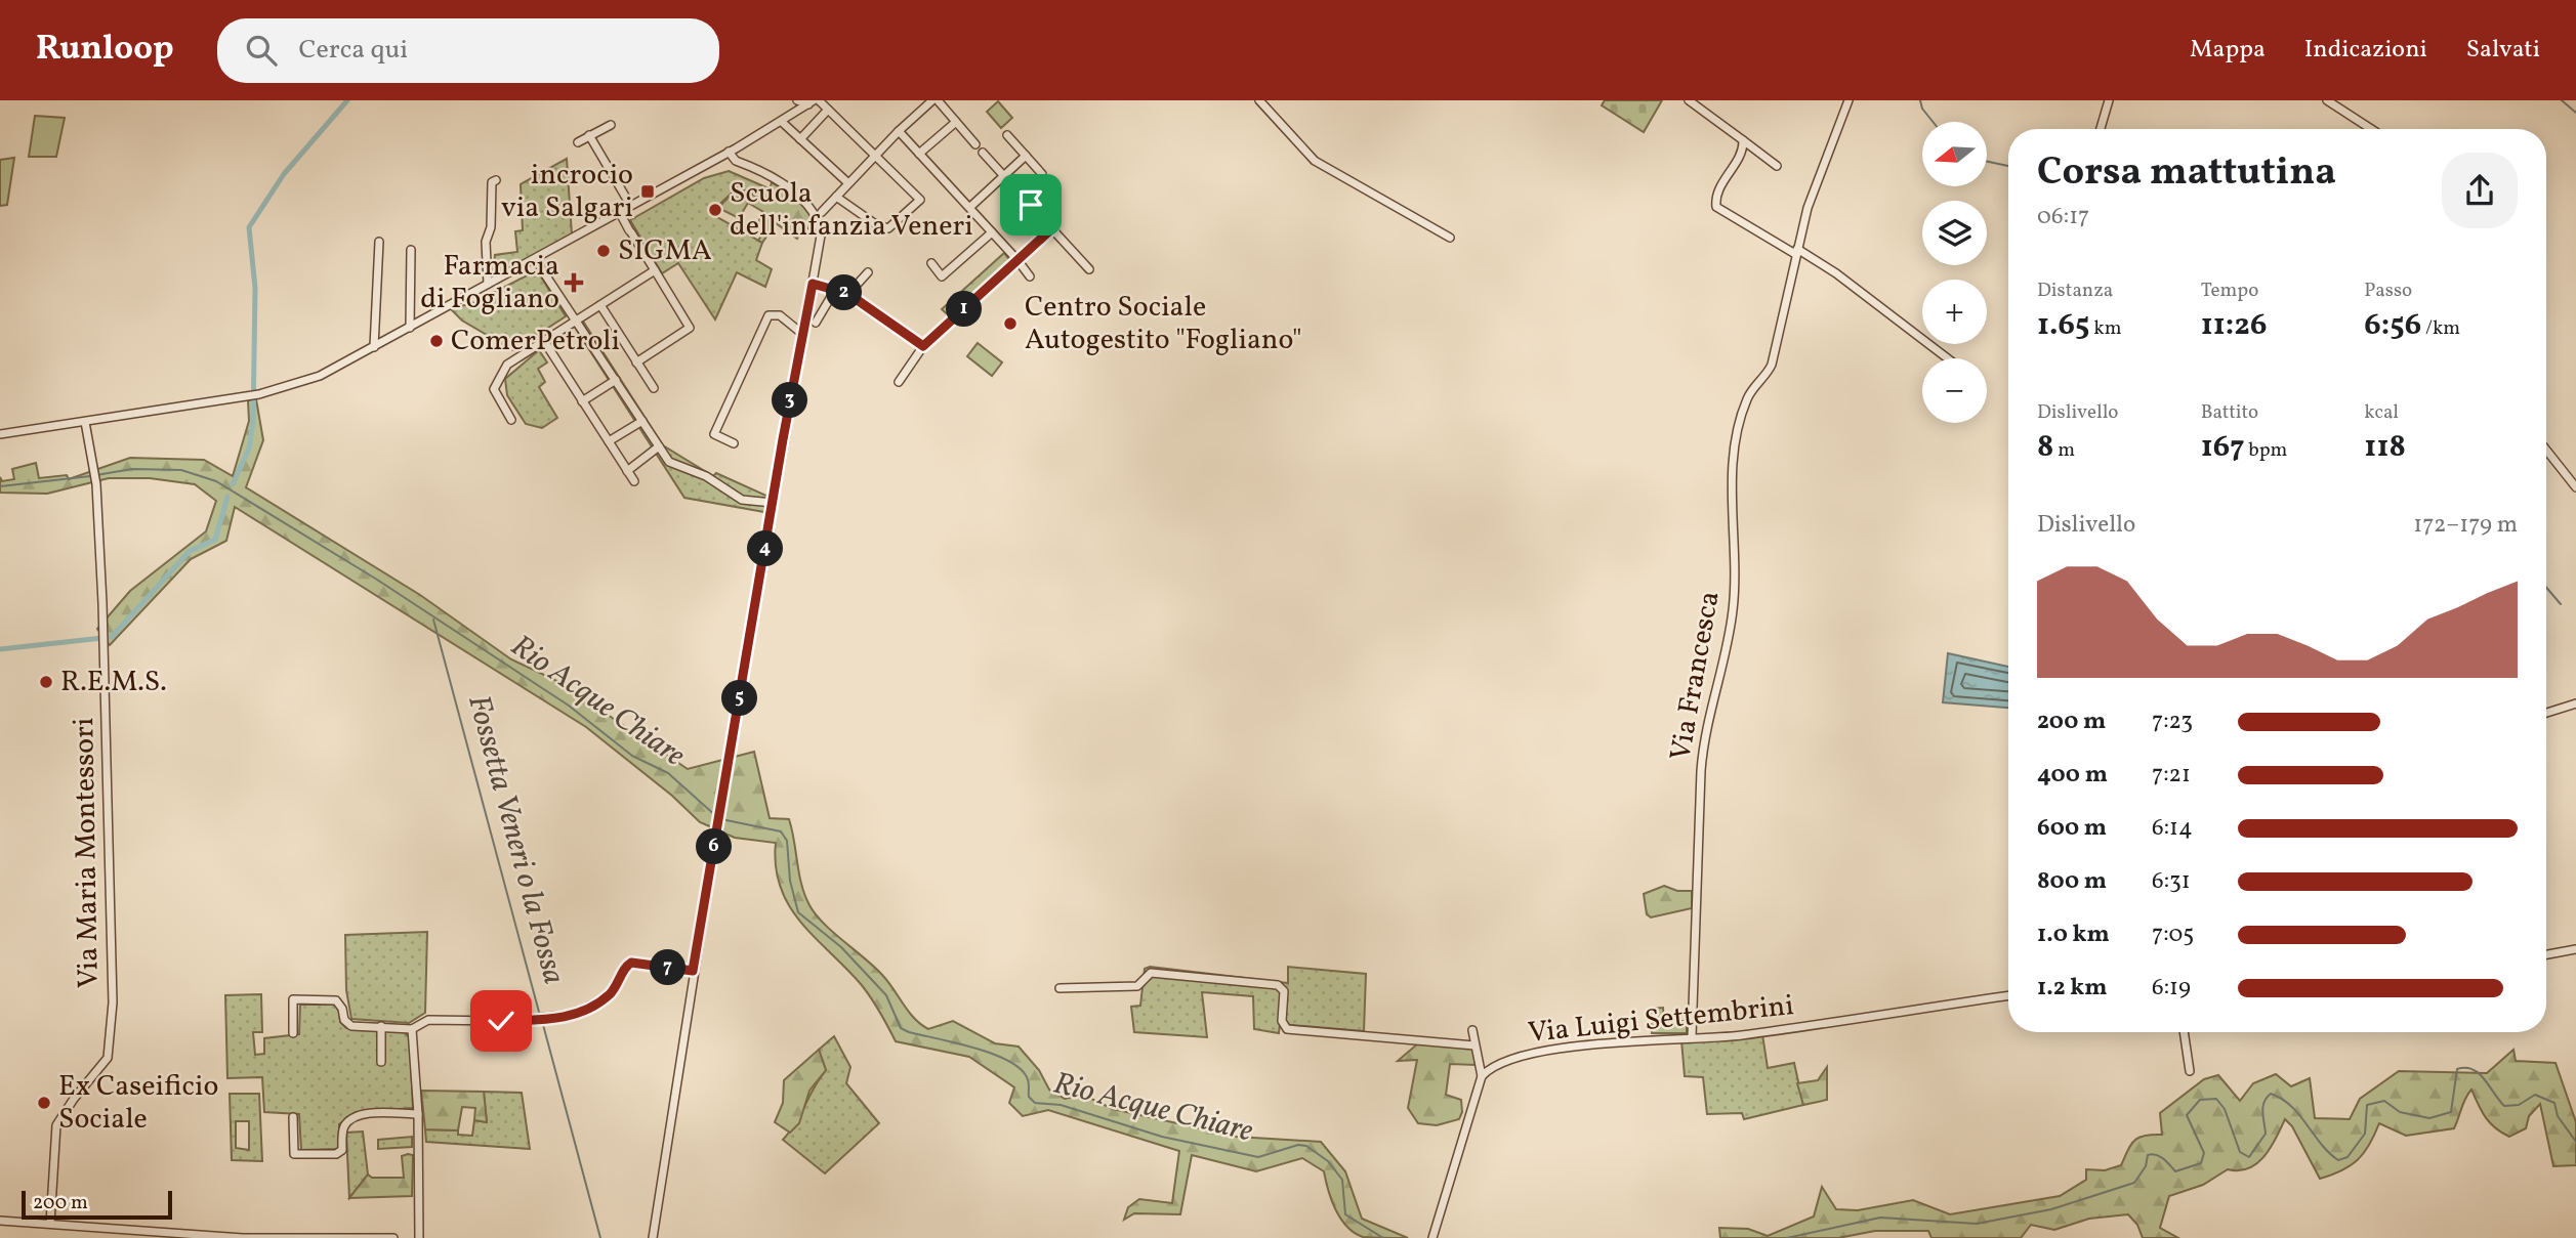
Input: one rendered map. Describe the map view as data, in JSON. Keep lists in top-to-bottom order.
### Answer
{
  "streets": {
    "street": ["Via Francesca", "Via Maria Montessori", "Via Luigi Settembrini"]
  },
  "crossings": [
    ["Via Francesca", "Via Luigi Settembrini"]
  ],
  "water": ["Rio Acque Chiare", "Fossetta Veneri o la Fossa"],
  "places": {
    "transit": ["incrocio via Salgari"],
    "other": [
      "Scuola dell'infanzia Veneri",
      "SIGMA",
      "Centro Sociale Autogestito \"Fogliano\"",
      "ComerPetroli",
      "R.E.M.S.",
      "Ex Caseificio Sociale"
    ],
    "health": ["Farmacia di Fogliano"]
  },
  "scale_bar": "200 m",
  "north": "left",
  "page": {
    "header": "Runloop",
    "search": "Cerca qui",
    "nav": ["Mappa", "Indicazioni", "Salvati"],
    "map_buttons": ["+", "−"],
    "heading": ["Corsa mattutina", "06:17"],
    "stats": [
      ["Distanza", "1.65 km"],
      ["Tempo", "11:26"],
      ["Passo", "6:56 /km"],
      ["Dislivello", "8 m"],
      ["Battito", "167 bpm"],
      ["kcal", "118"]
    ],
    "pins": [
      "2",
      "1",
      "3",
      "4",
      "5",
      "6",
      "7"
    ],
    "chart": ["Dislivello", "172–179 m"],
    "list": [
      {
        "name": "200 m",
        "note": "7:23"
      },
      {
        "name": "400 m",
        "note": "7:21"
      },
      {
        "name": "600 m",
        "note": "6:14"
      },
      {
        "name": "800 m",
        "note": "6:31"
      },
      {
        "name": "1.0 km",
        "note": "7:05"
      },
      {
        "name": "1.2 km",
        "note": "6:19"
      }
    ],
    "scale": "200 m"
  }
}
